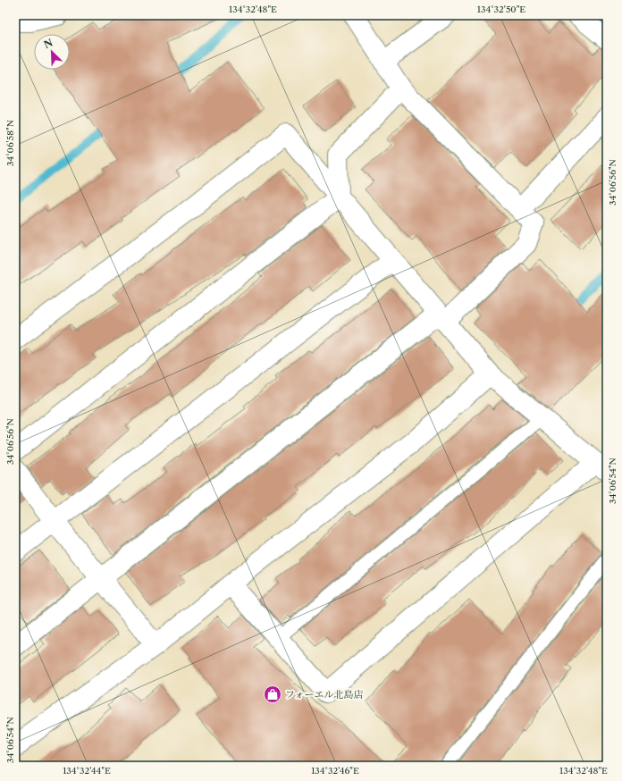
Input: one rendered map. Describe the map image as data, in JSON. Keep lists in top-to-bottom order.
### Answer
{
  "places": {
    "shop": ["フォーエル北島店"]
  },
  "north": "top left",
  "coordinates": [
    "134°32'48\"E",
    "134°32'50\"E",
    "34°06'58\"N",
    "34°06'56\"N",
    "34°06'54\"N",
    "134°32'44\"E",
    "134°32'46\"E"
  ]
}
